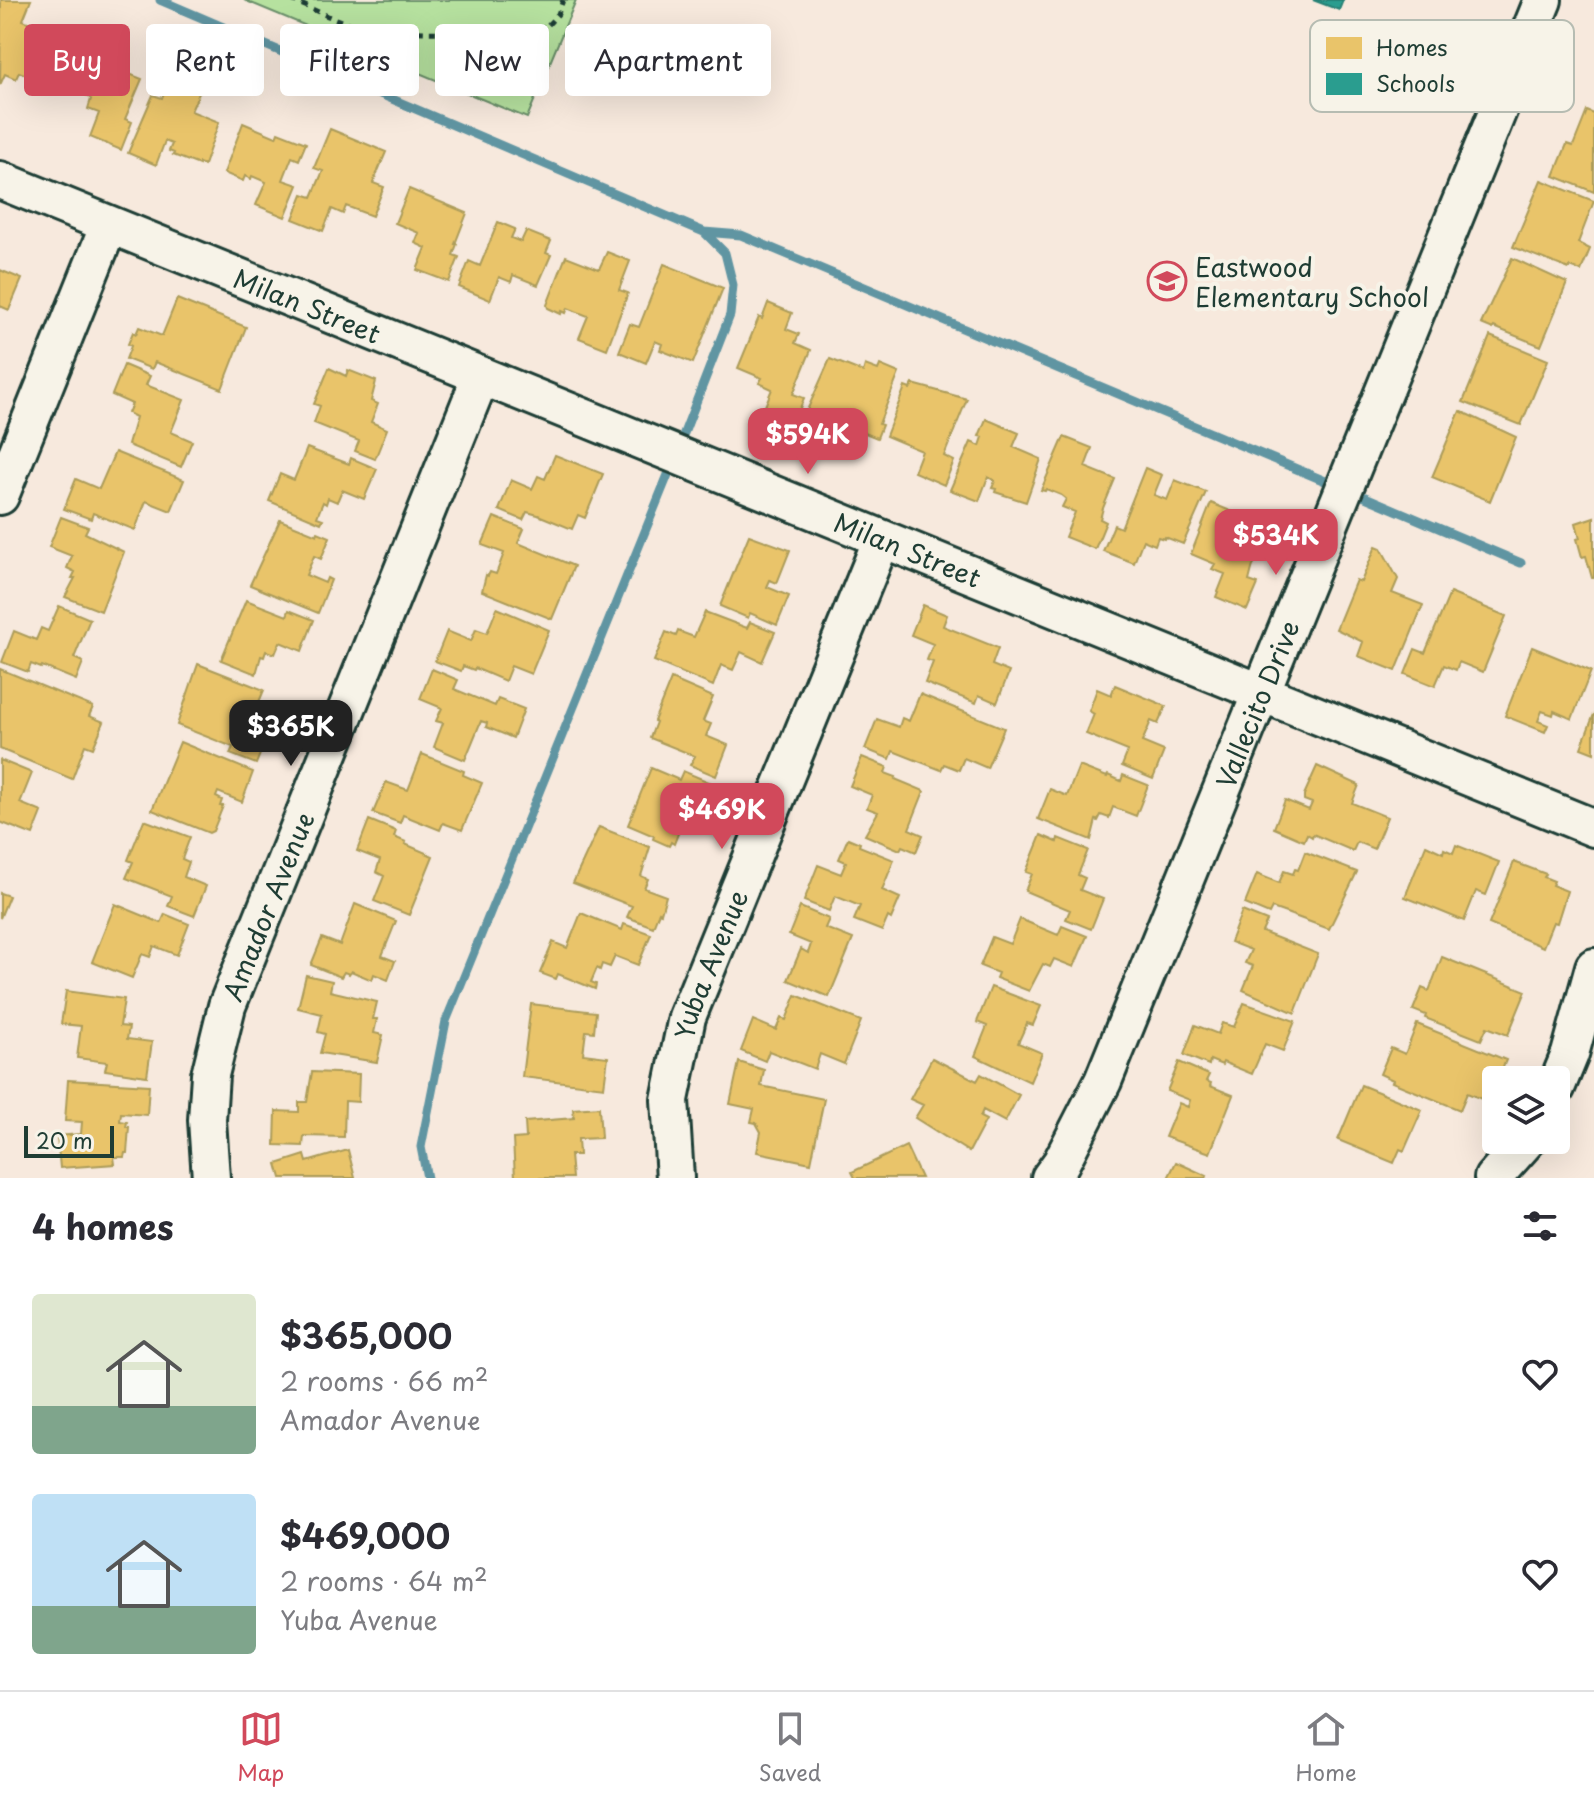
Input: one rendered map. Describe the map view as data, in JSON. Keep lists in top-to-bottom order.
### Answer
{
  "streets": {
    "street": [
      "Milan Street",
      "Vallecito Drive",
      "Amador Avenue",
      "Yuba Avenue"
    ]
  },
  "crossings": [
    ["Milan Street", "Vallecito Drive"],
    ["Milan Street", "Amador Avenue"],
    ["Milan Street", "Yuba Avenue"]
  ],
  "places": {
    "school or university": ["Eastwood Elementary School"]
  },
  "legend": ["Homes", "Schools"],
  "scale_bar": "20 m",
  "page": {
    "chip": [
      "Buy",
      "Rent",
      "Filters",
      "New",
      "Apartment"
    ],
    "price": [
      "$594K",
      "$534K",
      "$365K",
      "$469K"
    ],
    "scale": "20 m",
    "heading": "4 homes",
    "list": [
      {
        "name": "$365,000",
        "note": "2 rooms · 66 m² · Amador Avenue"
      },
      {
        "name": "$469,000",
        "note": "2 rooms · 64 m² · Yuba Avenue"
      }
    ],
    "tabs": ["Map", "Saved", "Home"]
  }
}
